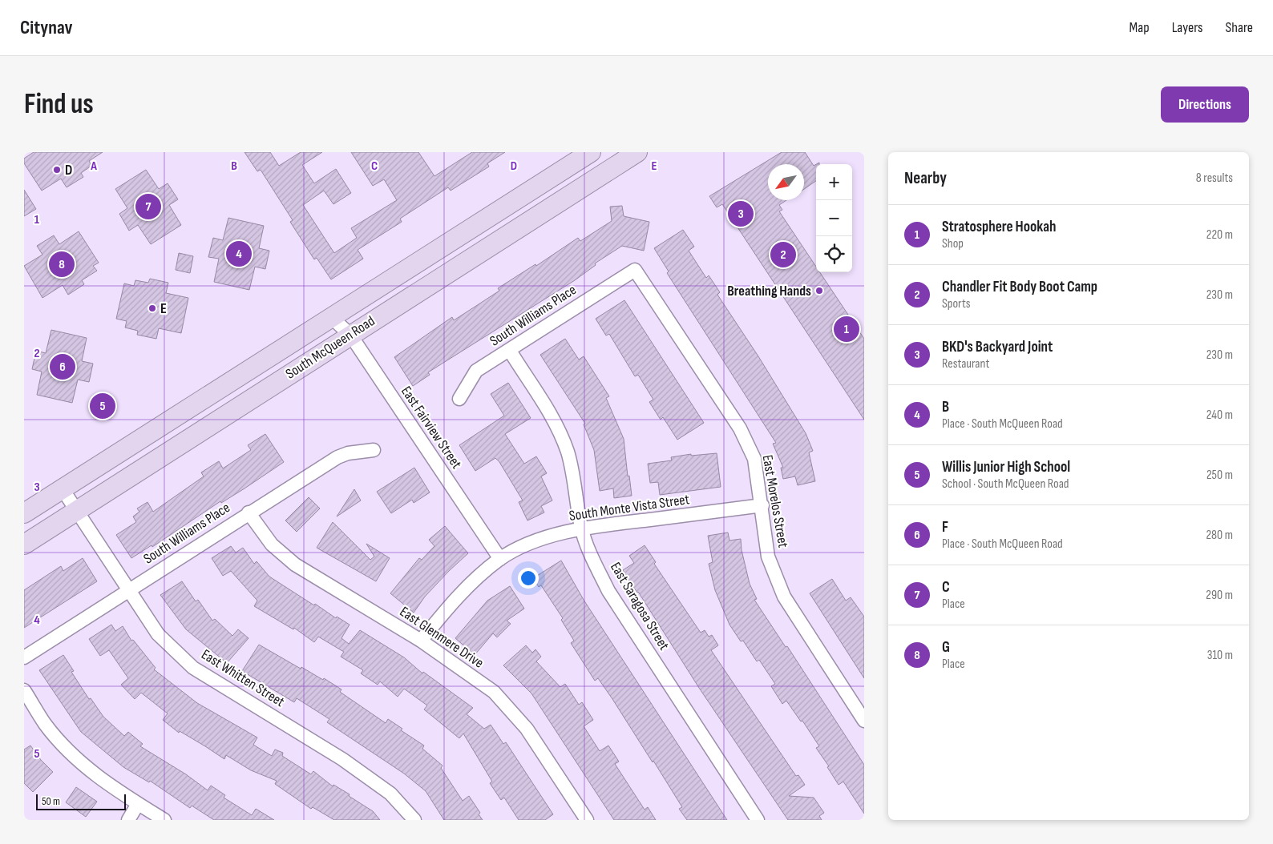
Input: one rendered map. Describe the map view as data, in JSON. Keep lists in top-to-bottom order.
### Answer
{
  "streets": {
    "main road": ["South McQueen Road"],
    "street": [
      "South Williams Place",
      "East Fairview Street",
      "East Morelos Street",
      "South Monte Vista Street",
      "East Saragosa Street",
      "East Glenmere Drive",
      "East Whitten Street"
    ]
  },
  "crossings": [
    ["South Williams Place", "East Morelos Street"],
    ["South Williams Place", "East Saragosa Street"],
    ["South Williams Place", "East Glenmere Drive"],
    ["South Williams Place", "East Whitten Street"],
    ["South McQueen Road", "East Fairview Street"],
    ["South McQueen Road", "East Whitten Street"],
    ["East Fairview Street", "South Monte Vista Street"],
    ["East Morelos Street", "South Monte Vista Street"],
    ["South Monte Vista Street", "East Saragosa Street"],
    ["South Monte Vista Street", "East Glenmere Drive"]
  ],
  "places": ["D", "Breathing Hands", "E"],
  "scale_bar": "50 m",
  "north": "bottom left",
  "page": {
    "header": "Citynav",
    "nav": ["Map", "Layers", "Share"],
    "buttons": "Directions",
    "title": "Find us",
    "heading": ["Nearby", "8 results"],
    "map_buttons": ["+", "−"],
    "pins": [
      "7",
      "3",
      "4",
      "2",
      "8",
      "1",
      "6",
      "5"
    ],
    "list": [
      {
        "mark": "1",
        "name": "Stratosphere Hookah",
        "note": "Shop",
        "value": "220 m"
      },
      {
        "mark": "2",
        "name": "Chandler Fit Body Boot Camp",
        "note": "Sports",
        "value": "230 m"
      },
      {
        "mark": "3",
        "name": "BKD's Backyard Joint",
        "note": "Restaurant",
        "value": "230 m"
      },
      {
        "mark": "4",
        "name": "B",
        "note": "Place · South McQueen Road",
        "value": "240 m"
      },
      {
        "mark": "5",
        "name": "Willis Junior High School",
        "note": "School · South McQueen Road",
        "value": "250 m"
      },
      {
        "mark": "6",
        "name": "F",
        "note": "Place · South McQueen Road",
        "value": "280 m"
      },
      {
        "mark": "7",
        "name": "C",
        "note": "Place",
        "value": "290 m"
      },
      {
        "mark": "8",
        "name": "G",
        "note": "Place",
        "value": "310 m"
      }
    ],
    "scale": "50 m"
  },
  "grid": {
    "columns": [
      "A",
      "B",
      "C",
      "D",
      "E"
    ],
    "rows": [
      "1",
      "2",
      "3",
      "4",
      "5"
    ]
  }
}
